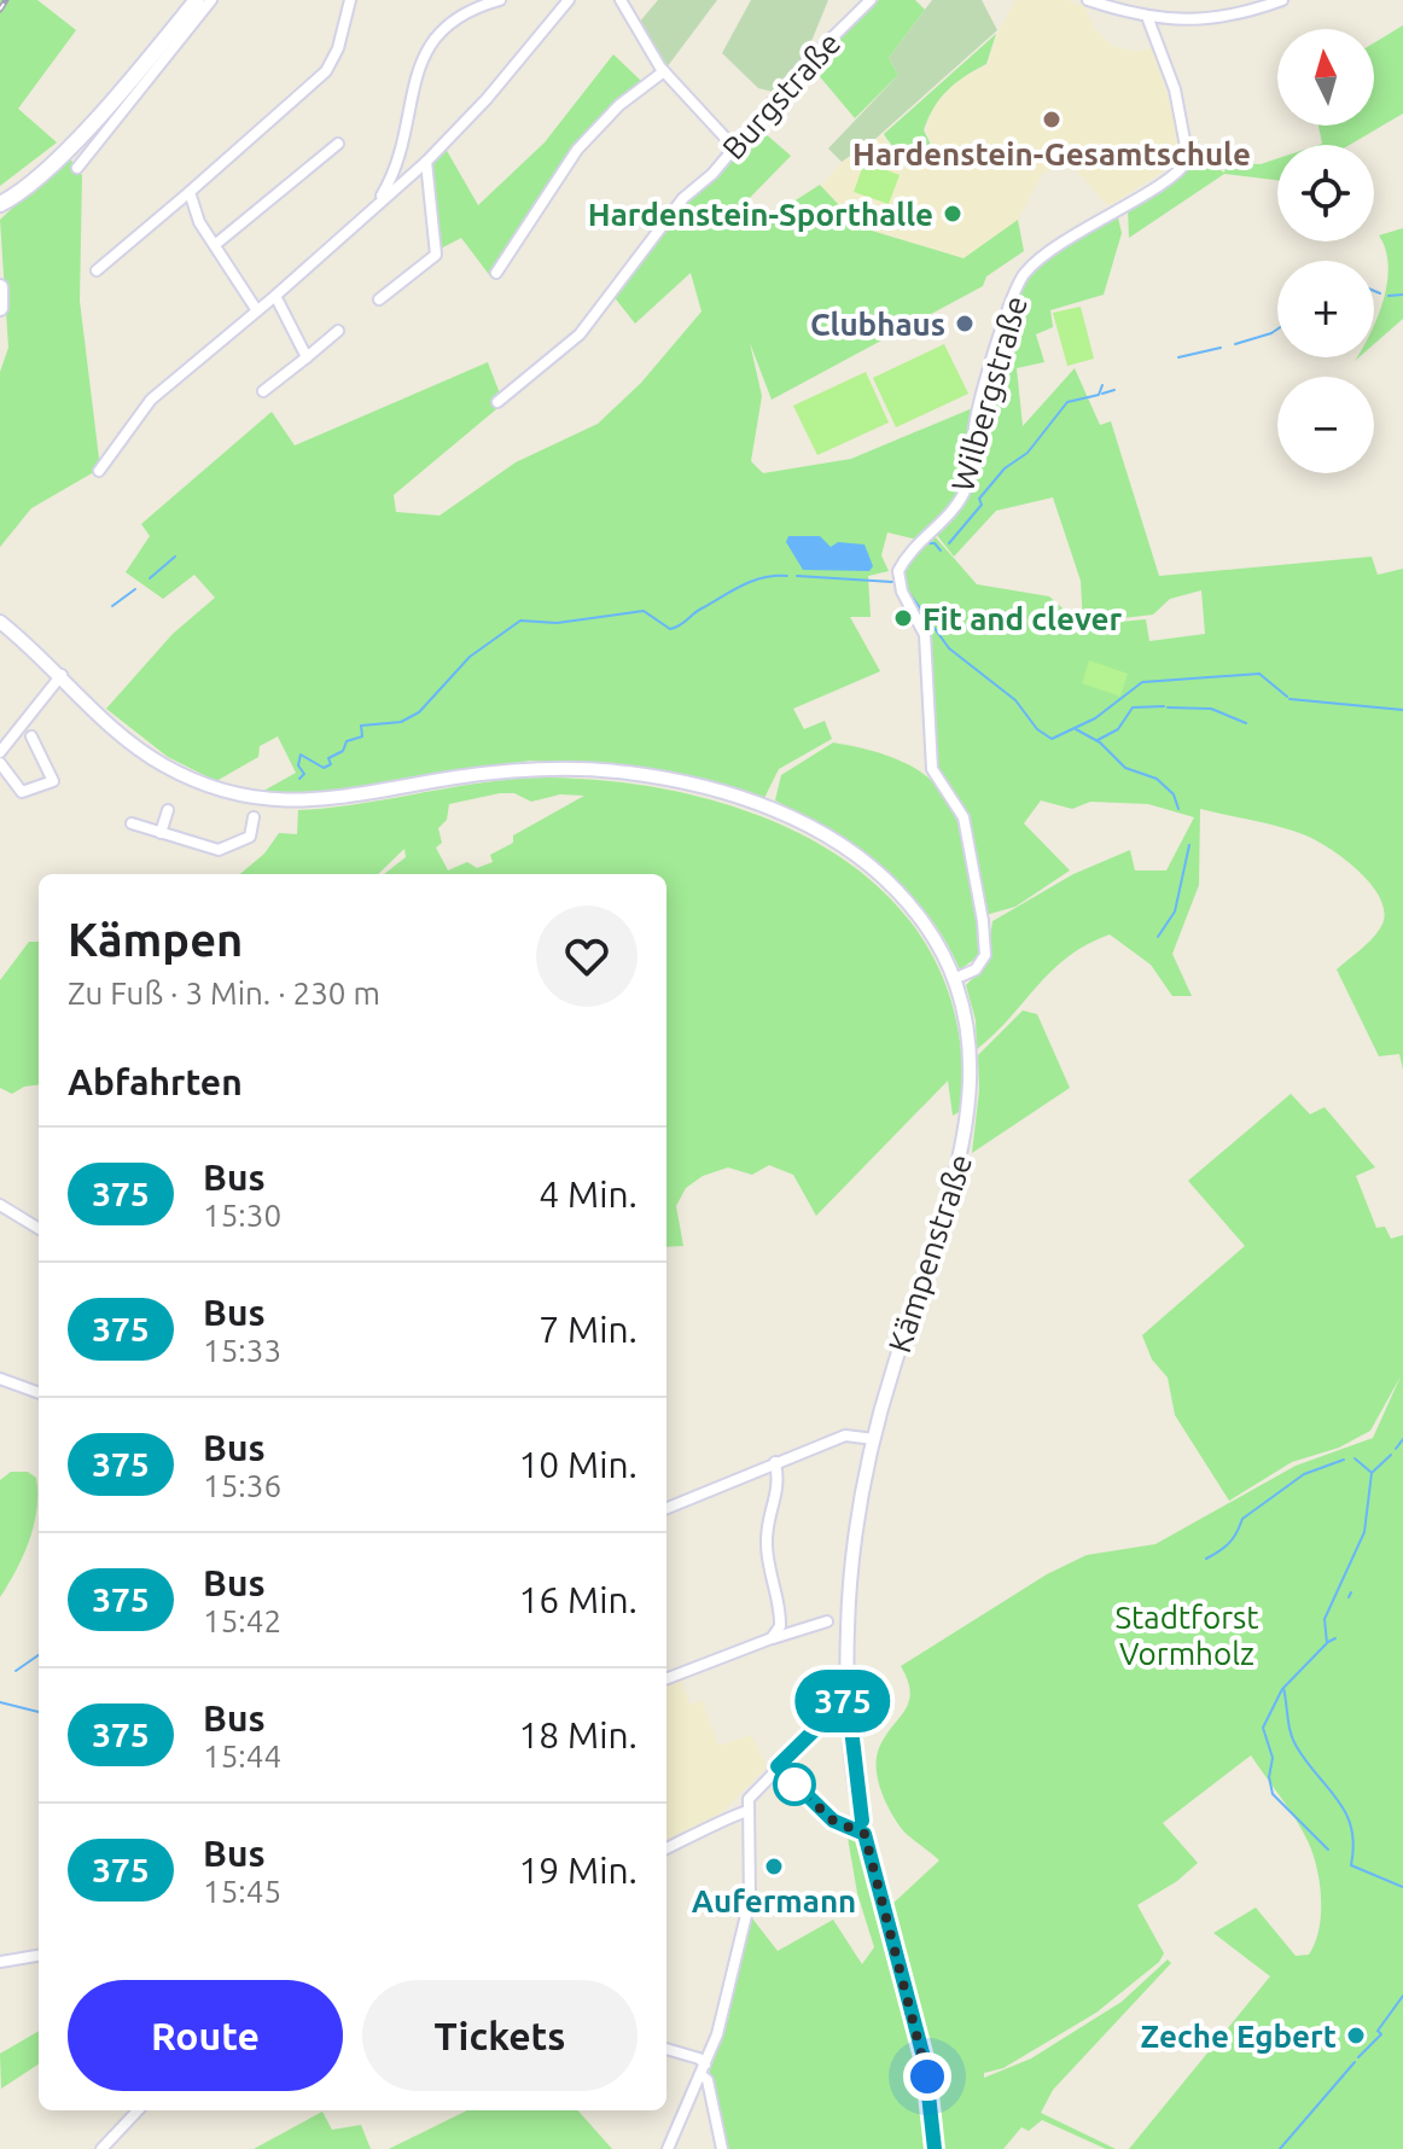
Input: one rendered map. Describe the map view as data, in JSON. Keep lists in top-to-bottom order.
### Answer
{
  "streets": {
    "street": ["Burgstraße", "Wilbergstraße", "Kämpenstraße"]
  },
  "crossings": [
    ["Wilbergstraße", "Kämpenstraße"]
  ],
  "parks": ["Stadtforst Vormholz"],
  "places": [
    "Hardenstein-Gesamtschule",
    "Hardenstein-Sporthalle",
    "Clubhaus",
    "Fit and clever",
    "Aufermann",
    "Zeche Egbert"
  ],
  "lines": ["bus line 375"],
  "north": "top",
  "page": {
    "on_map": "375",
    "map_buttons": ["+", "−"],
    "heading": [
      ["Kämpen", "Zu Fuß · 3 Min. · 230 m"],
      "Abfahrten"
    ],
    "list": [
      {
        "mark": "375",
        "name": "Bus",
        "note": "15:30",
        "value": "4 Min."
      },
      {
        "mark": "375",
        "name": "Bus",
        "note": "15:33",
        "value": "7 Min."
      },
      {
        "mark": "375",
        "name": "Bus",
        "note": "15:36",
        "value": "10 Min."
      },
      {
        "mark": "375",
        "name": "Bus",
        "note": "15:42",
        "value": "16 Min."
      },
      {
        "mark": "375",
        "name": "Bus",
        "note": "15:44",
        "value": "18 Min."
      },
      {
        "mark": "375",
        "name": "Bus",
        "note": "15:45",
        "value": "19 Min."
      }
    ],
    "buttons": ["Route", "Tickets"]
  }
}
